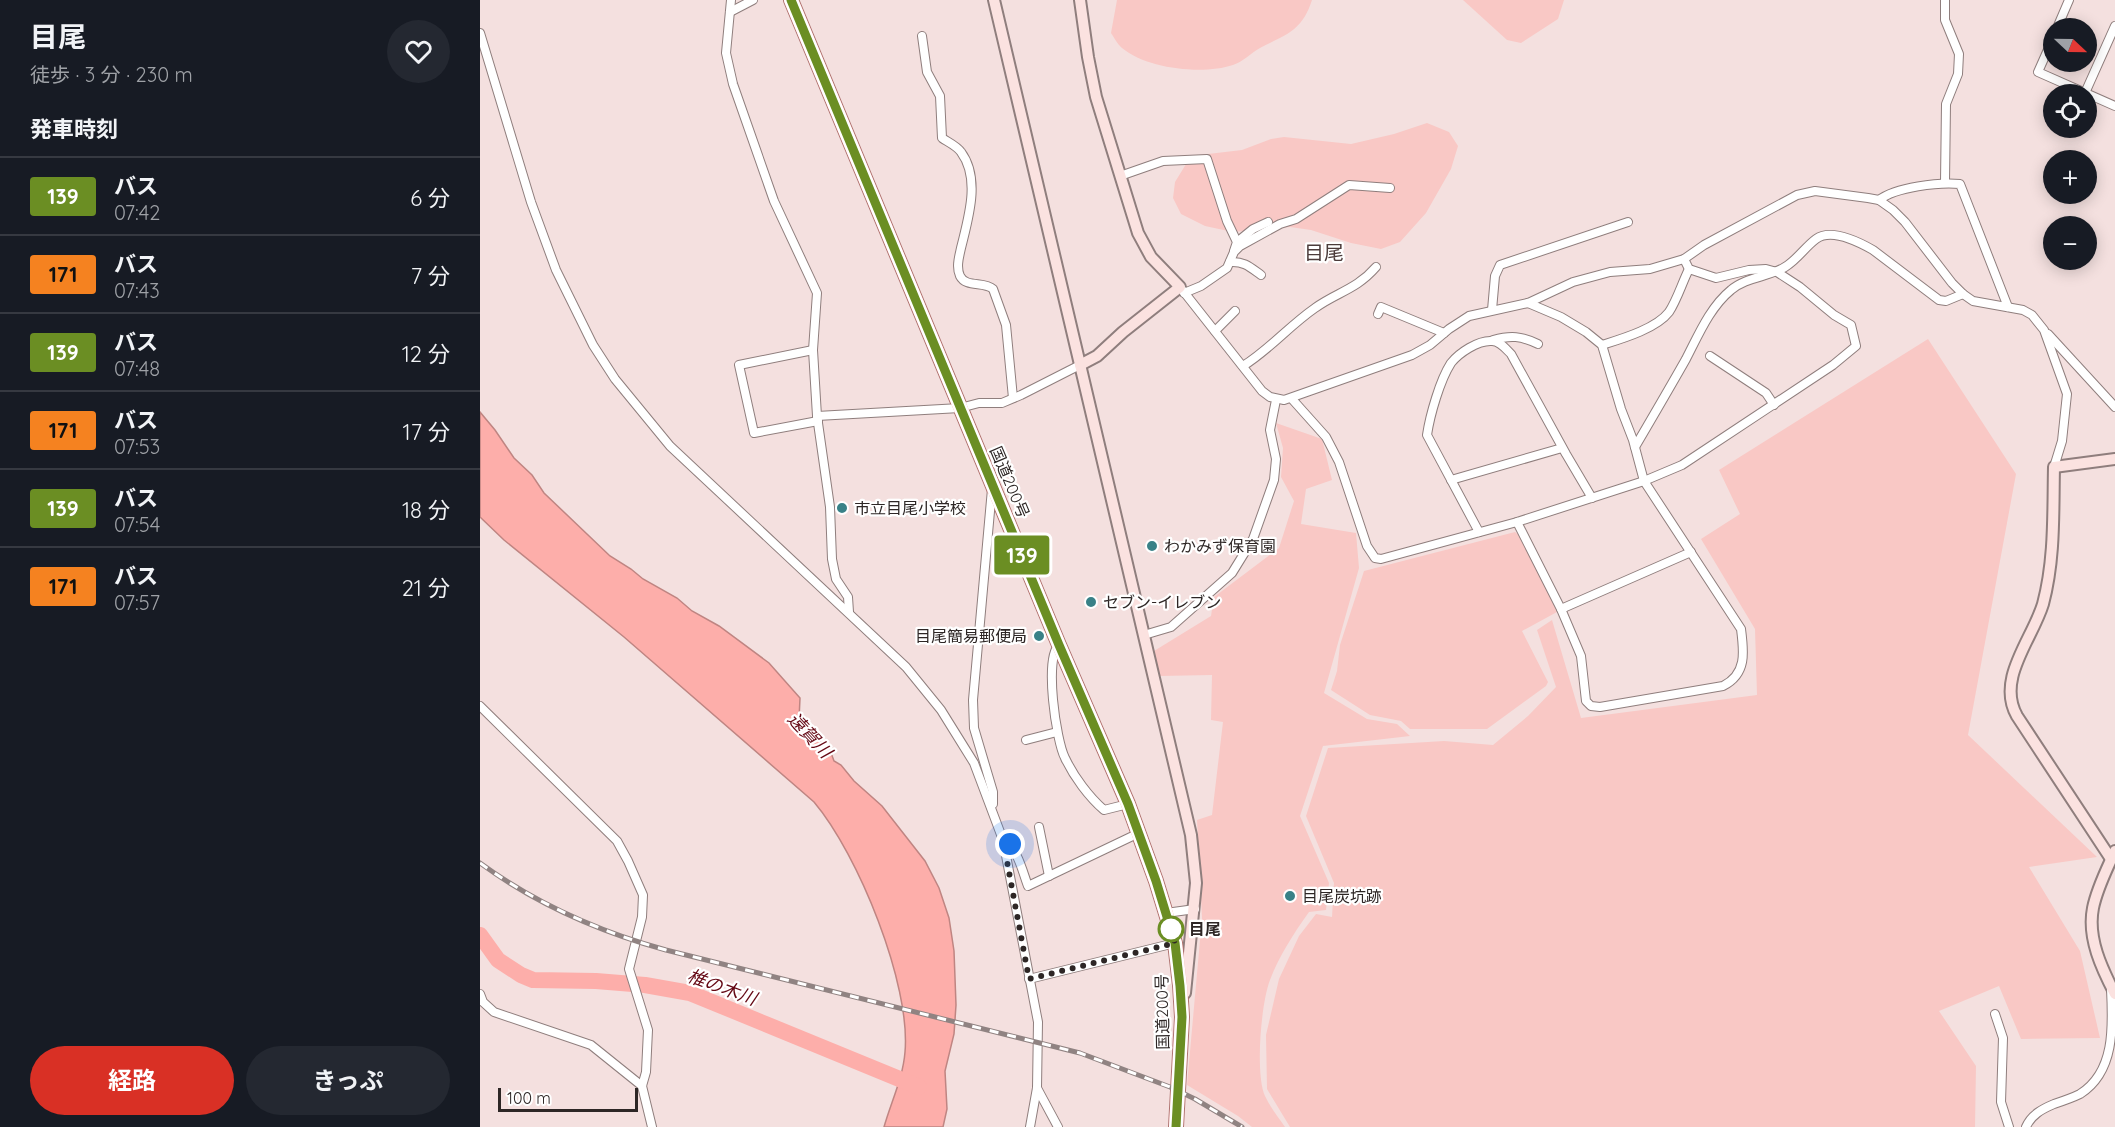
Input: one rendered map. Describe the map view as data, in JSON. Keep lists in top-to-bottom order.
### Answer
{
  "streets": {
    "highway": ["国道200号"]
  },
  "districts": ["目尾"],
  "water": ["遠賀川", "椎の木川"],
  "places": [
    "市立目尾小学校",
    "わかみず保育園",
    "セブン-イレブン",
    "目尾簡易郵便局",
    "目尾炭坑跡",
    "目尾"
  ],
  "lines": ["bus line 139"],
  "scale_bar": "100 m",
  "north": "right",
  "page": {
    "heading": [
      ["目尾", "徒歩 · 3 分 · 230 m"],
      "発車時刻"
    ],
    "on_map": "139",
    "map_buttons": ["+", "−"],
    "list": [
      {
        "mark": "139",
        "name": "バス",
        "note": "07:42",
        "value": "6 分"
      },
      {
        "mark": "171",
        "name": "バス",
        "note": "07:43",
        "value": "7 分"
      },
      {
        "mark": "139",
        "name": "バス",
        "note": "07:48",
        "value": "12 分"
      },
      {
        "mark": "171",
        "name": "バス",
        "note": "07:53",
        "value": "17 分"
      },
      {
        "mark": "139",
        "name": "バス",
        "note": "07:54",
        "value": "18 分"
      },
      {
        "mark": "171",
        "name": "バス",
        "note": "07:57",
        "value": "21 分"
      }
    ],
    "buttons": ["経路", "きっぷ"],
    "scale": "100 m"
  }
}
